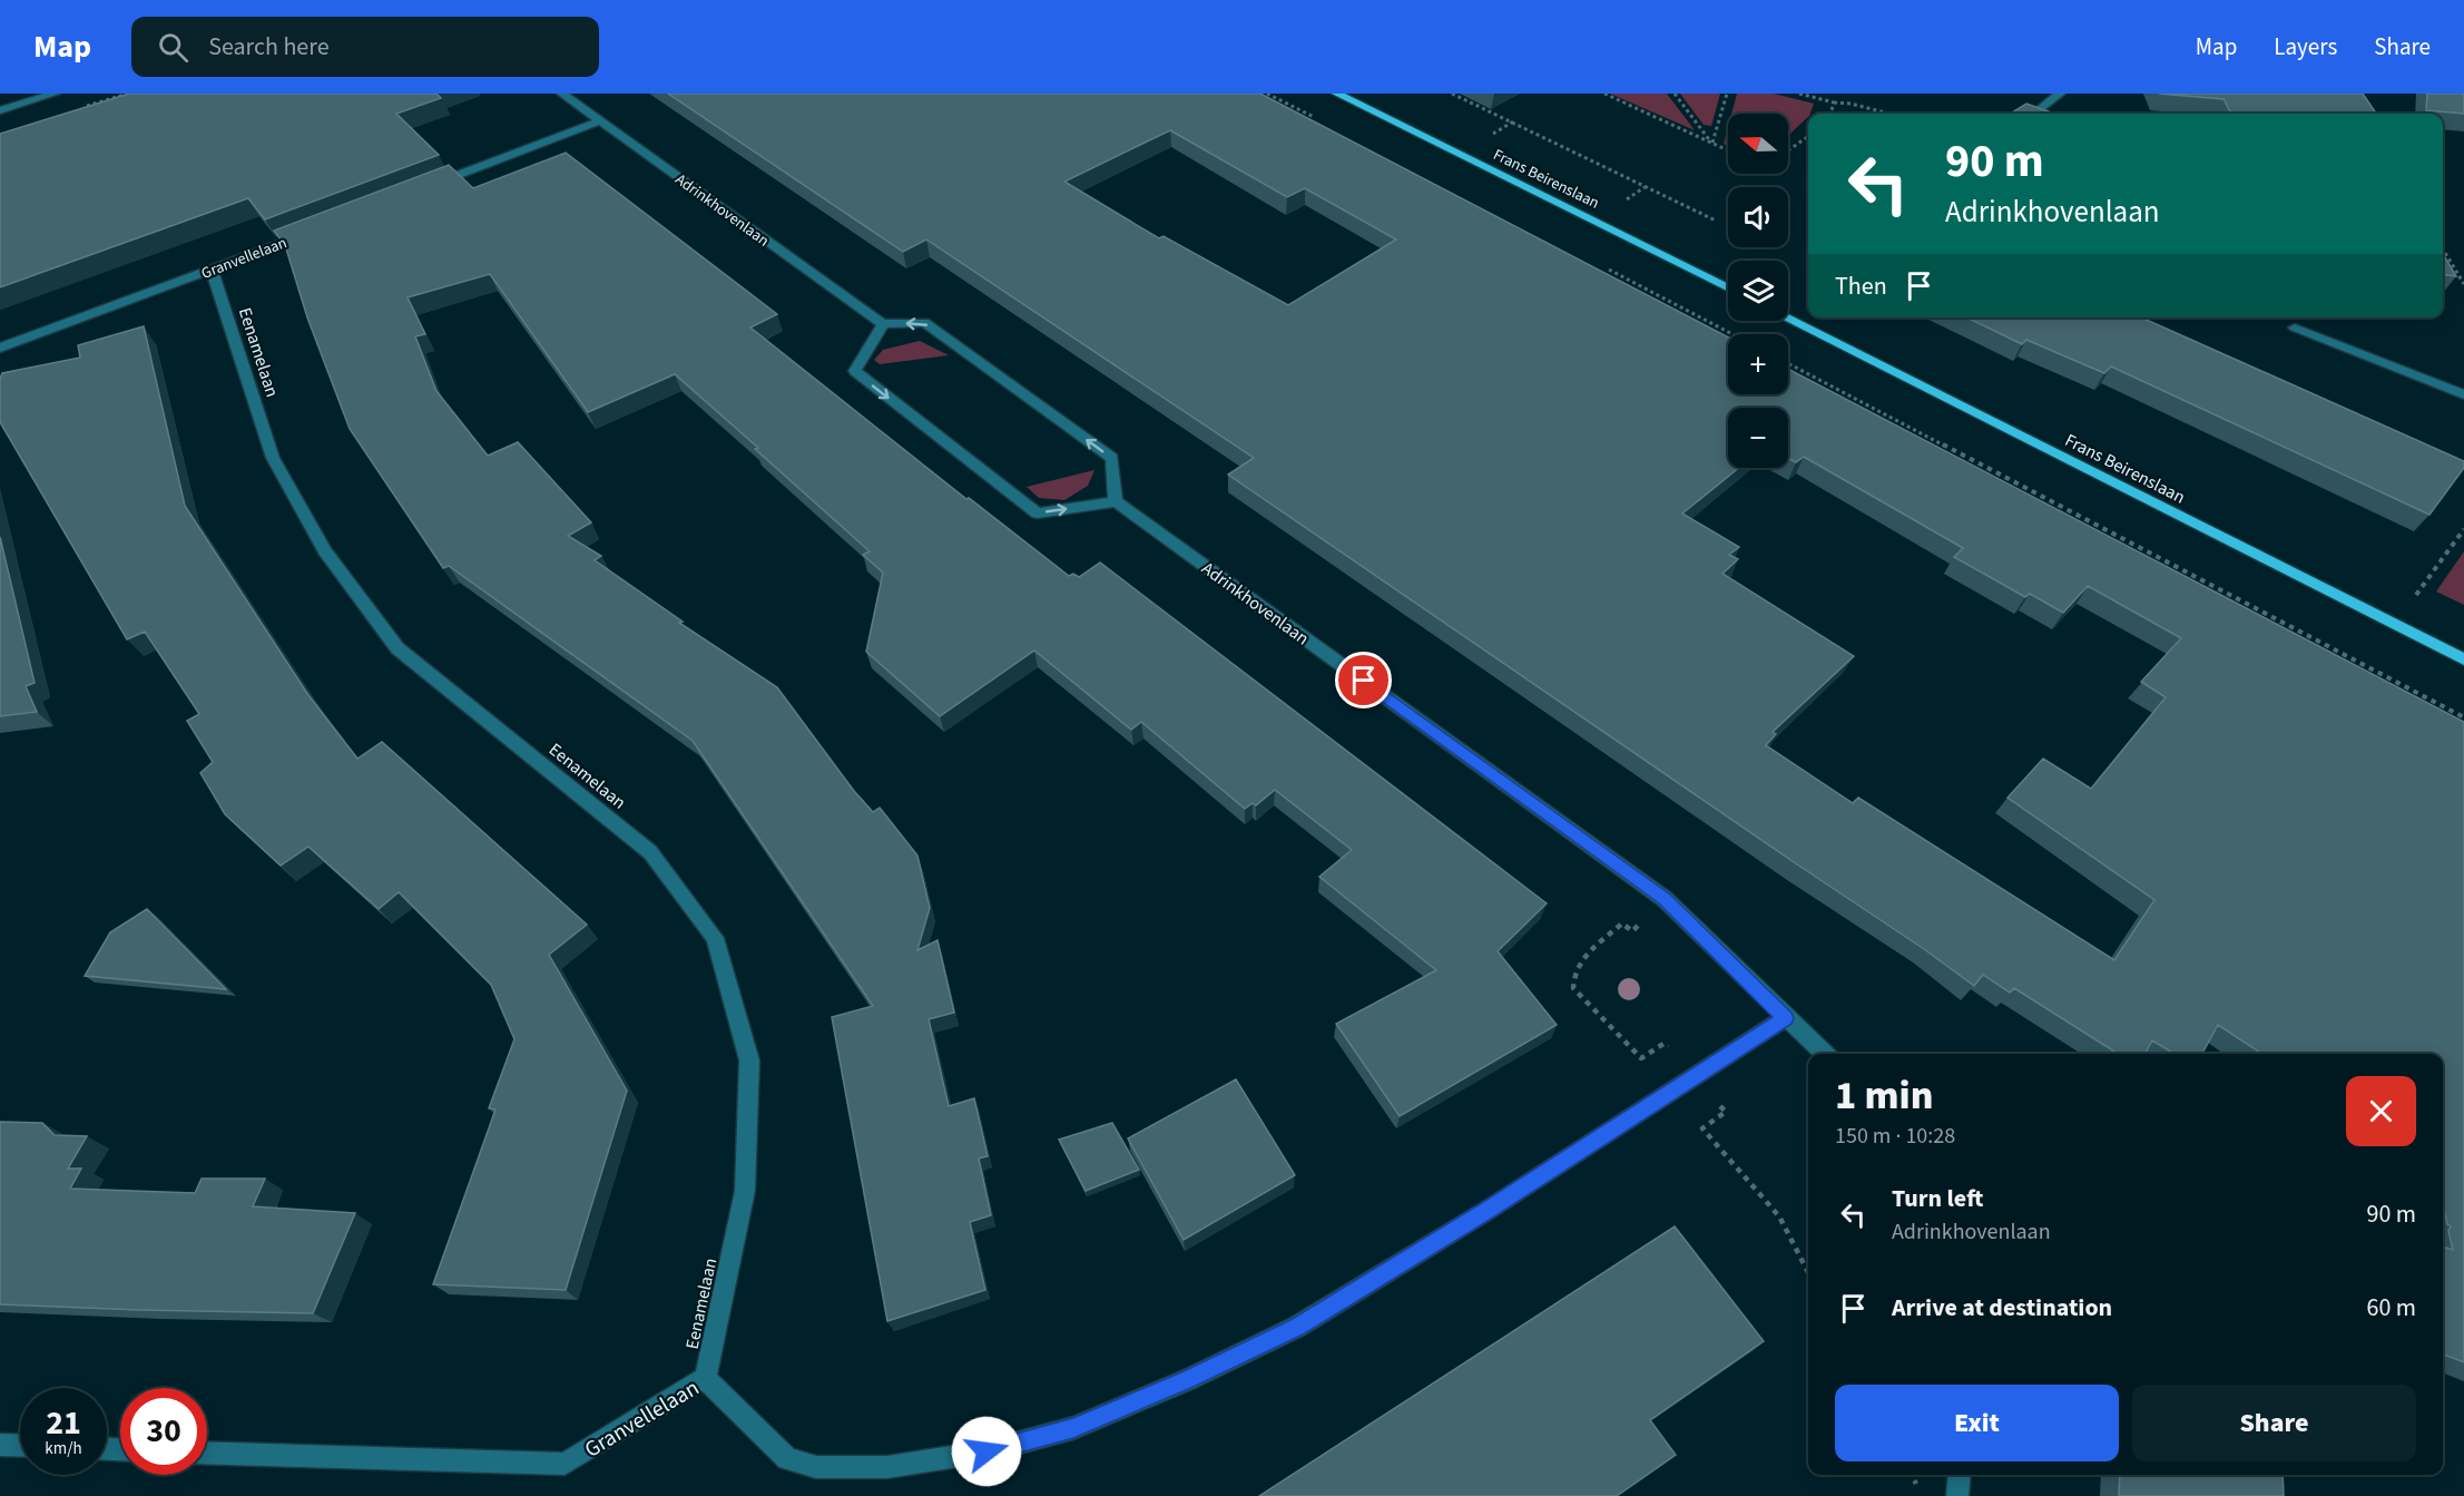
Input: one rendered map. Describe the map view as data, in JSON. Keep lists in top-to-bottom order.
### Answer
{
  "streets": {
    "main road": ["Frans Beirenslaan"],
    "street": ["Adrinkhovenlaan", "Granvellelaan", "Eenamelaan"]
  },
  "crossings": [
    ["Adrinkhovenlaan", "Granvellelaan"],
    ["Granvellelaan", "Eenamelaan"]
  ],
  "north": "left",
  "page": {
    "header": "Map",
    "search": "Search here",
    "nav": ["Map", "Layers", "Share"],
    "map_buttons": ["+", "−"],
    "turn": ["90 m", "Adrinkhovenlaan"],
    "then": "Then",
    "heading": ["1 min", "150 m · 10:28"],
    "list": [
      {
        "name": "Turn left",
        "note": "Adrinkhovenlaan",
        "value": "90 m"
      },
      {
        "name": "Arrive at destination",
        "value": "60 m"
      }
    ],
    "buttons": ["Exit", "Share"],
    "speed": "21 km/h",
    "limit": "30"
  }
}
